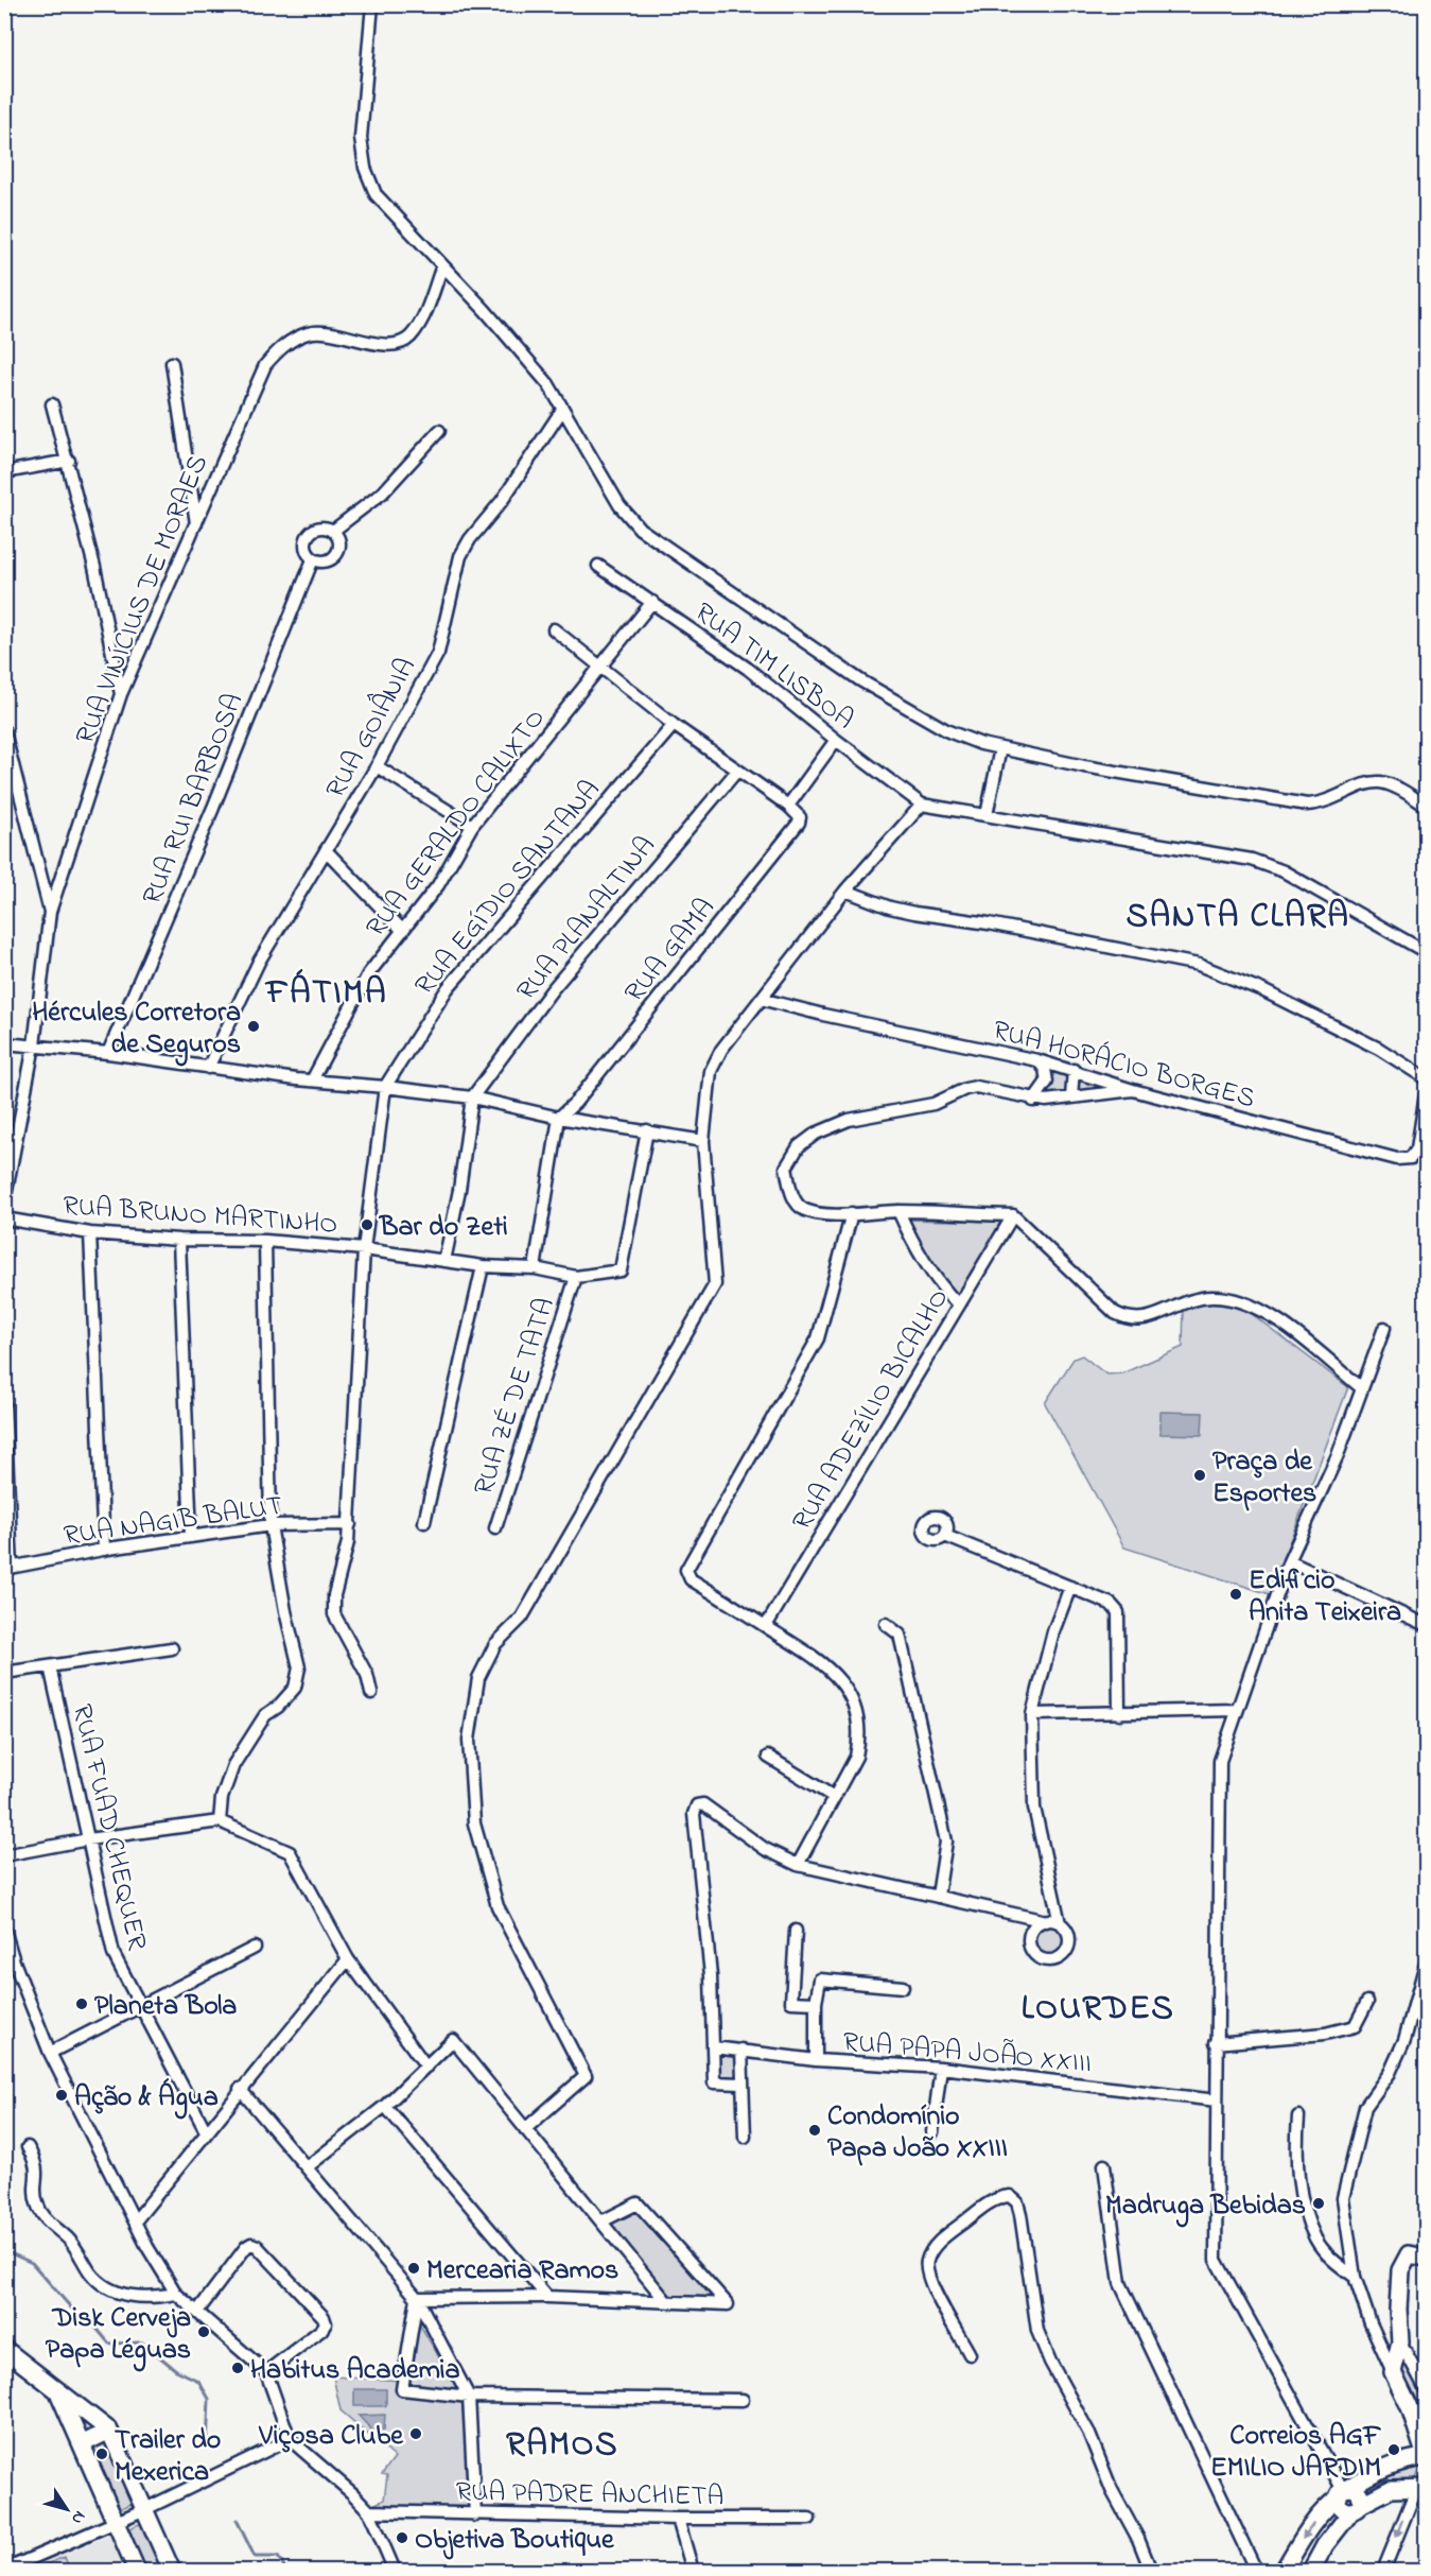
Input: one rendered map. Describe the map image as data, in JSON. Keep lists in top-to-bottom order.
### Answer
{
  "streets": {
    "street": [
      "RUA VINÍCIUS DE MORAES",
      "RUA TIM LISBOA",
      "RUA GOIÂNIA",
      "RUA RUI BARBOSA",
      "RUA GERALDO CALIXTO",
      "RUA EGÍDIO SANTANA",
      "RUA PLANALTINA",
      "RUA GAMA",
      "RUA HORÁCIO BORGES",
      "RUA BRUNO MARTINHO",
      "RUA ZÉ DE TATA",
      "RUA ADEZÍLIO BICALHO",
      "RUA NAGIB BALUT",
      "RUA FUAD CHEQUER",
      "RUA PAPA JOÃO XXIII",
      "RUA PADRE ANCHIETA"
    ]
  },
  "crossings": [
    ["RUA TIM LISBOA", "RUA GERALDO CALIXTO"],
    ["RUA BRUNO MARTINHO", "RUA ZÉ DE TATA"]
  ],
  "districts": [
    "SANTA CLARA",
    "FÁTIMA",
    "LOURDES",
    "RAMOS"
  ],
  "places": [
    "Hércules Corretora de Seguros",
    "Bar do Zeti",
    "Praça de Esportes",
    "Edificio Anita Teixeira",
    "Planeta Bola",
    "Ação & Água",
    "Condomínio Papa João XXIII",
    "Madruga Bebidas",
    "Mercearia Ramos",
    "Disk Cerveja Papa Léguas",
    "Habitus Academia",
    "Viçosa Clube",
    "Correios AGF EMILIO JARDIM",
    "Trailer do Mexerica",
    "Objetiva Boutique"
  ],
  "north": "bottom right"
}
